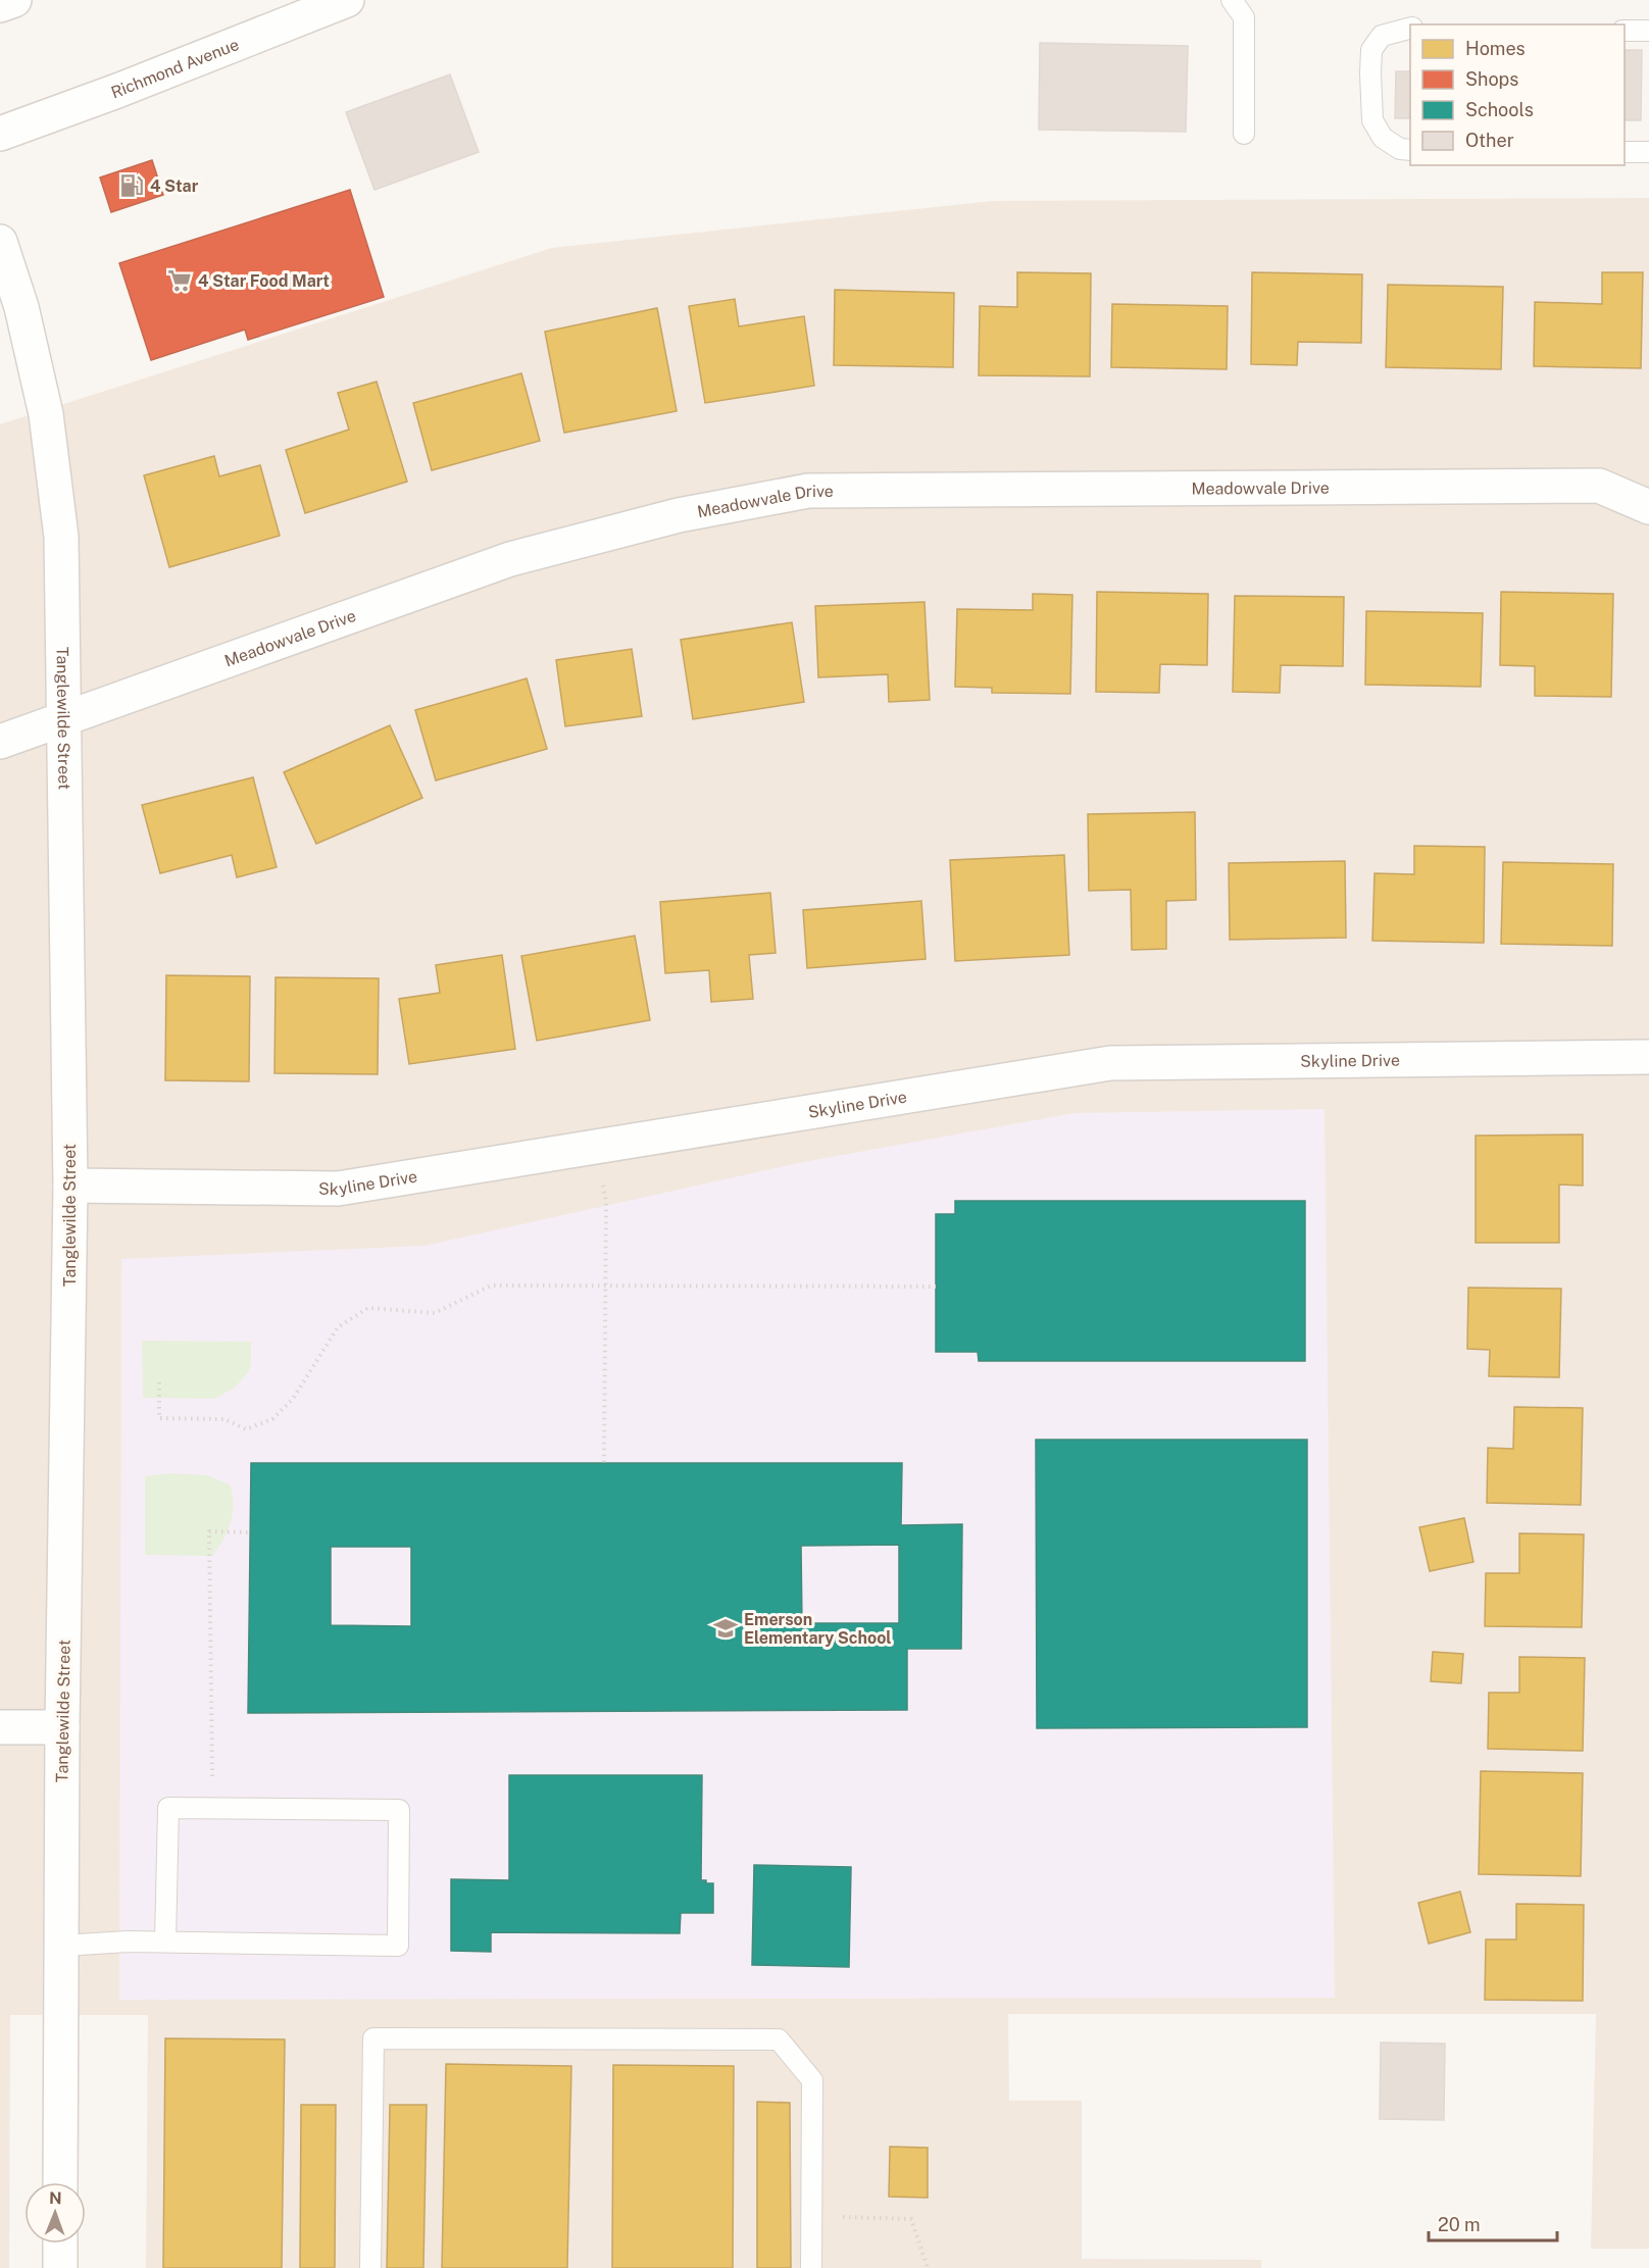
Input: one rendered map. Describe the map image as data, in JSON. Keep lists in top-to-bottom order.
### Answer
{
  "streets": {
    "street": [
      "Richmond Avenue",
      "Meadowvale Drive",
      "Tanglewilde Street",
      "Skyline Drive"
    ]
  },
  "crossings": [
    ["Meadowvale Drive", "Tanglewilde Street"],
    ["Tanglewilde Street", "Skyline Drive"]
  ],
  "places": {
    "fuel station": ["4 Star"],
    "supermarket": ["4 Star Food Mart"],
    "school or university": ["Emerson Elementary School"]
  },
  "legend": [
    "Homes",
    "Shops",
    "Schools",
    "Other"
  ],
  "scale_bar": "20 m",
  "north": "top"
}
